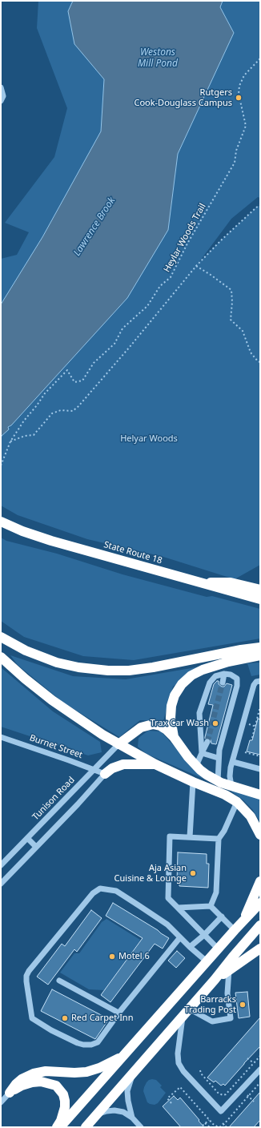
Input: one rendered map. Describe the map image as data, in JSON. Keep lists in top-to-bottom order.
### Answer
{
  "streets": {
    "highway": ["State Route 18"],
    "street": ["Burnet Street", "Tunison Road"],
    "path": ["Heylar Woods Trail"]
  },
  "crossings": [
    ["Burnet Street", "Tunison Road"]
  ],
  "water": ["Westons Mill Pond", "Lawrence Brook"],
  "parks": ["Helyar Woods"],
  "places": [
    "Rutgers Cook-Douglass Campus",
    "Trax Car Wash",
    "Aja Asian Cuisine & Lounge",
    "Motel 6",
    "Barracks Trading Post",
    "Red Carpet Inn"
  ]
}
